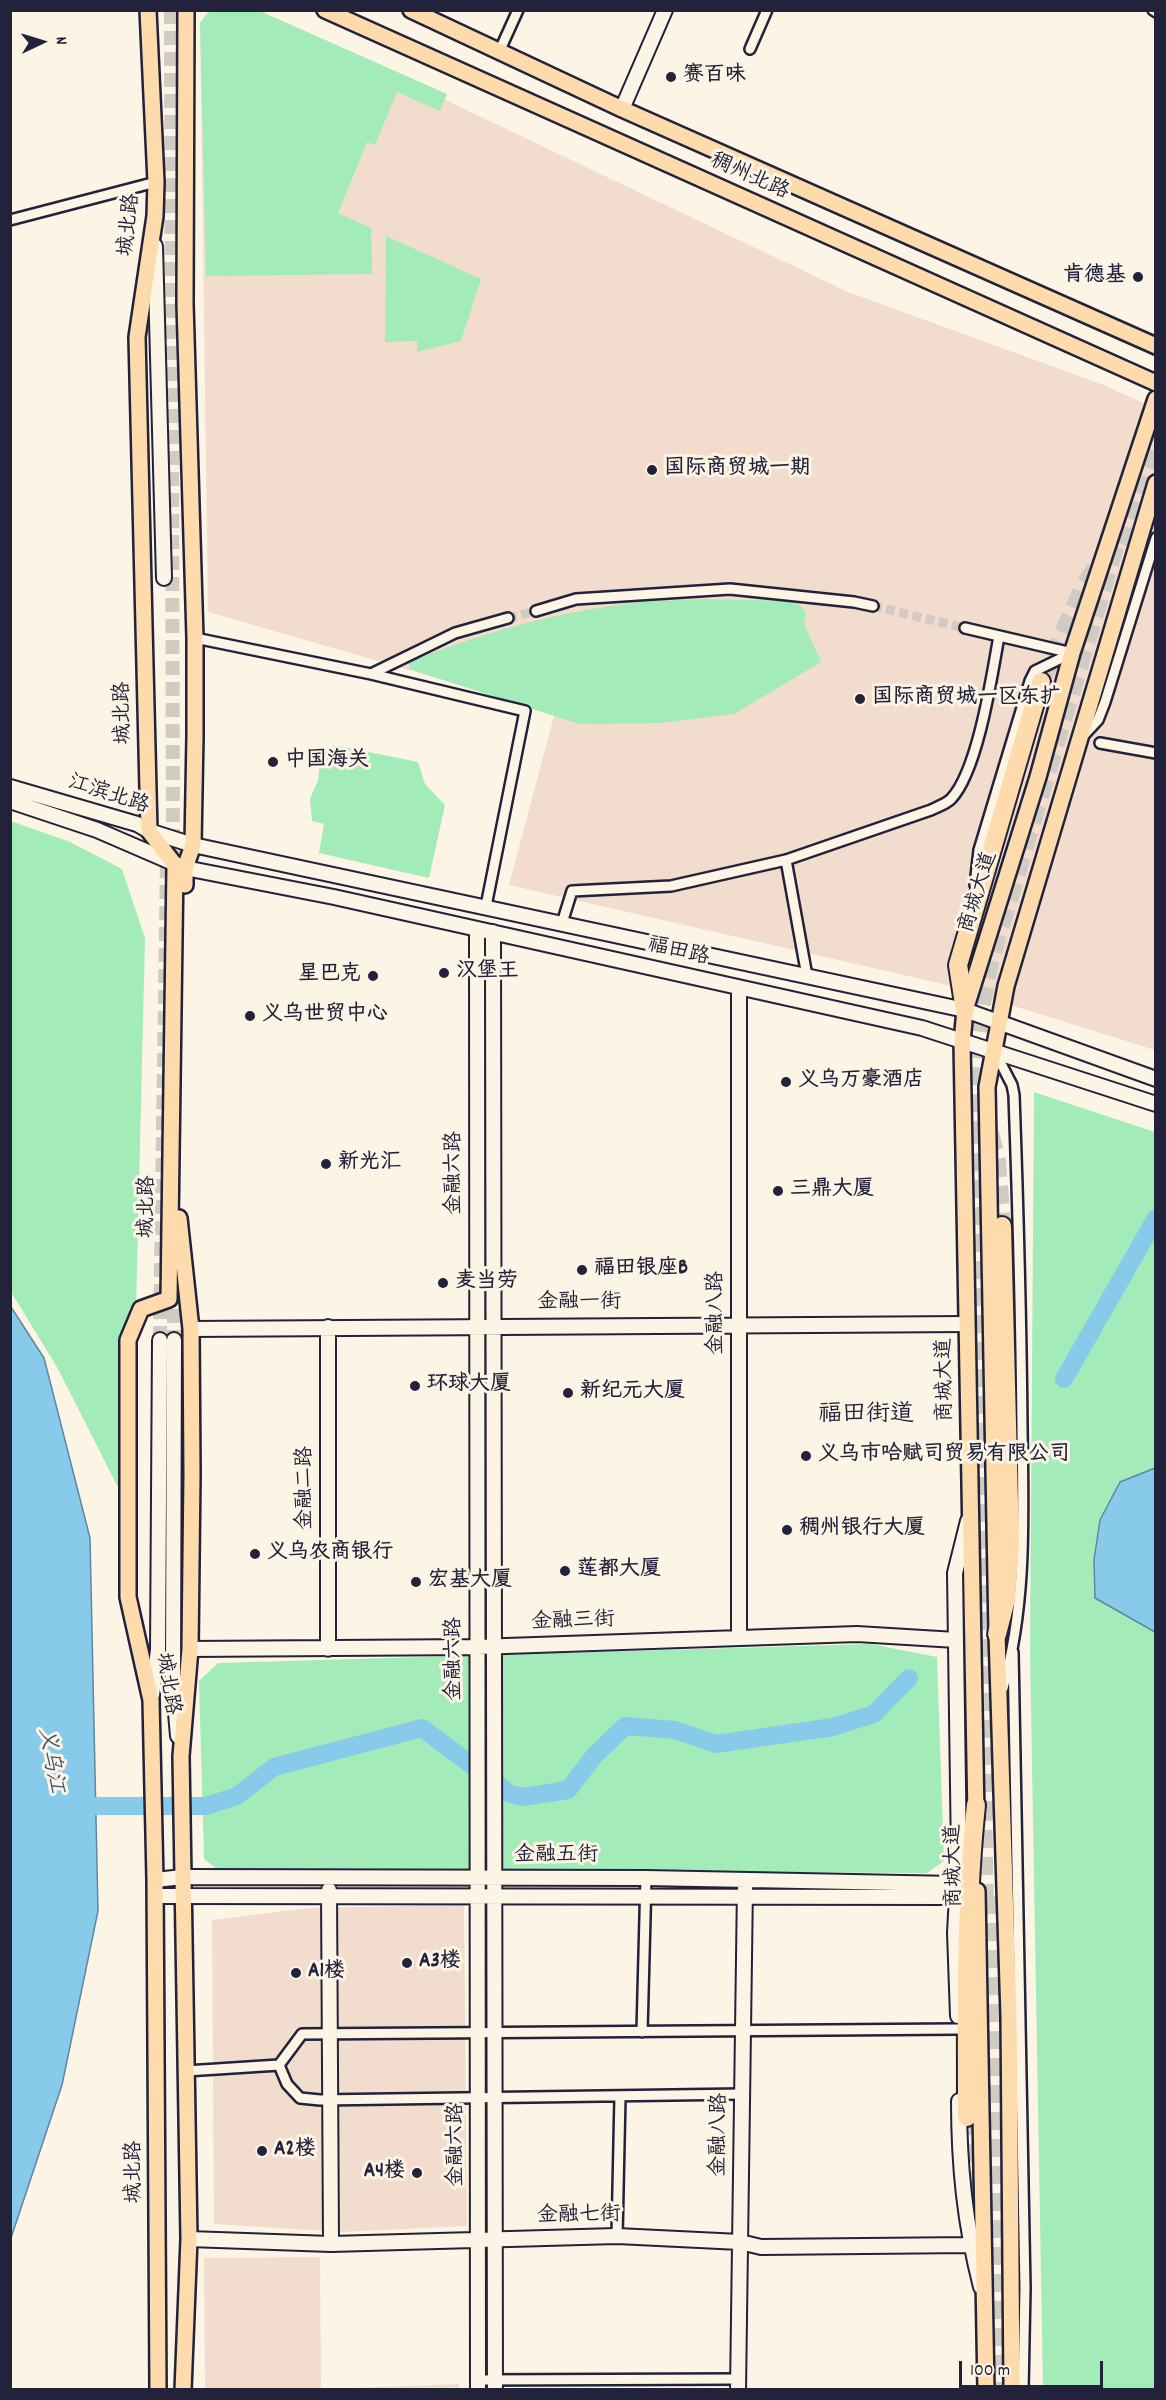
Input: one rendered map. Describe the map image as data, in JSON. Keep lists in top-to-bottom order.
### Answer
{
  "streets": {
    "main road": ["稠州北路", "城北路", "商城大道"],
    "street": [
      "江滨北路",
      "福田路",
      "金融六路",
      "金融一街",
      "金融八路",
      "金融二路",
      "金融三街",
      "金融五街",
      "金融七街"
    ]
  },
  "crossings": [
    ["城北路", "江滨北路"],
    ["城北路", "福田路"],
    ["城北路", "金融一街"],
    ["城北路", "金融三街"],
    ["城北路", "金融五街"],
    ["城北路", "金融七街"],
    ["江滨北路", "福田路"],
    ["商城大道", "福田路"],
    ["商城大道", "金融一街"],
    ["福田路", "金融六路"],
    ["福田路", "金融八路"],
    ["金融六路", "金融一街"],
    ["金融六路", "金融三街"],
    ["金融六路", "金融五街"],
    ["金融六路", "金融七街"],
    ["金融一街", "金融八路"],
    ["金融一街", "金融二路"],
    ["金融八路", "金融三街"],
    ["金融八路", "金融五街"],
    ["金融八路", "金融七街"],
    ["金融二路", "金融三街"]
  ],
  "districts": ["福田街道"],
  "water": ["义乌江"],
  "places": [
    "赛百味",
    "肯德基",
    "国际商贸城一期",
    "国际商贸城一区东扩",
    "中国海关",
    "汉堡王",
    "星巴克",
    "义乌世贸中心",
    "义乌万豪酒店",
    "新光汇",
    "三鼎大厦",
    "福田银座B",
    "麦当劳",
    "环球大厦",
    "新纪元大厦",
    "义乌市哈赋司贸易有限公司",
    "稠州银行大厦",
    "义乌农商银行",
    "莲都大厦",
    "宏基大厦",
    "A3楼",
    "A1楼",
    "A2楼",
    "A4楼"
  ],
  "scale_bar": "100 m",
  "north": "right"
}
